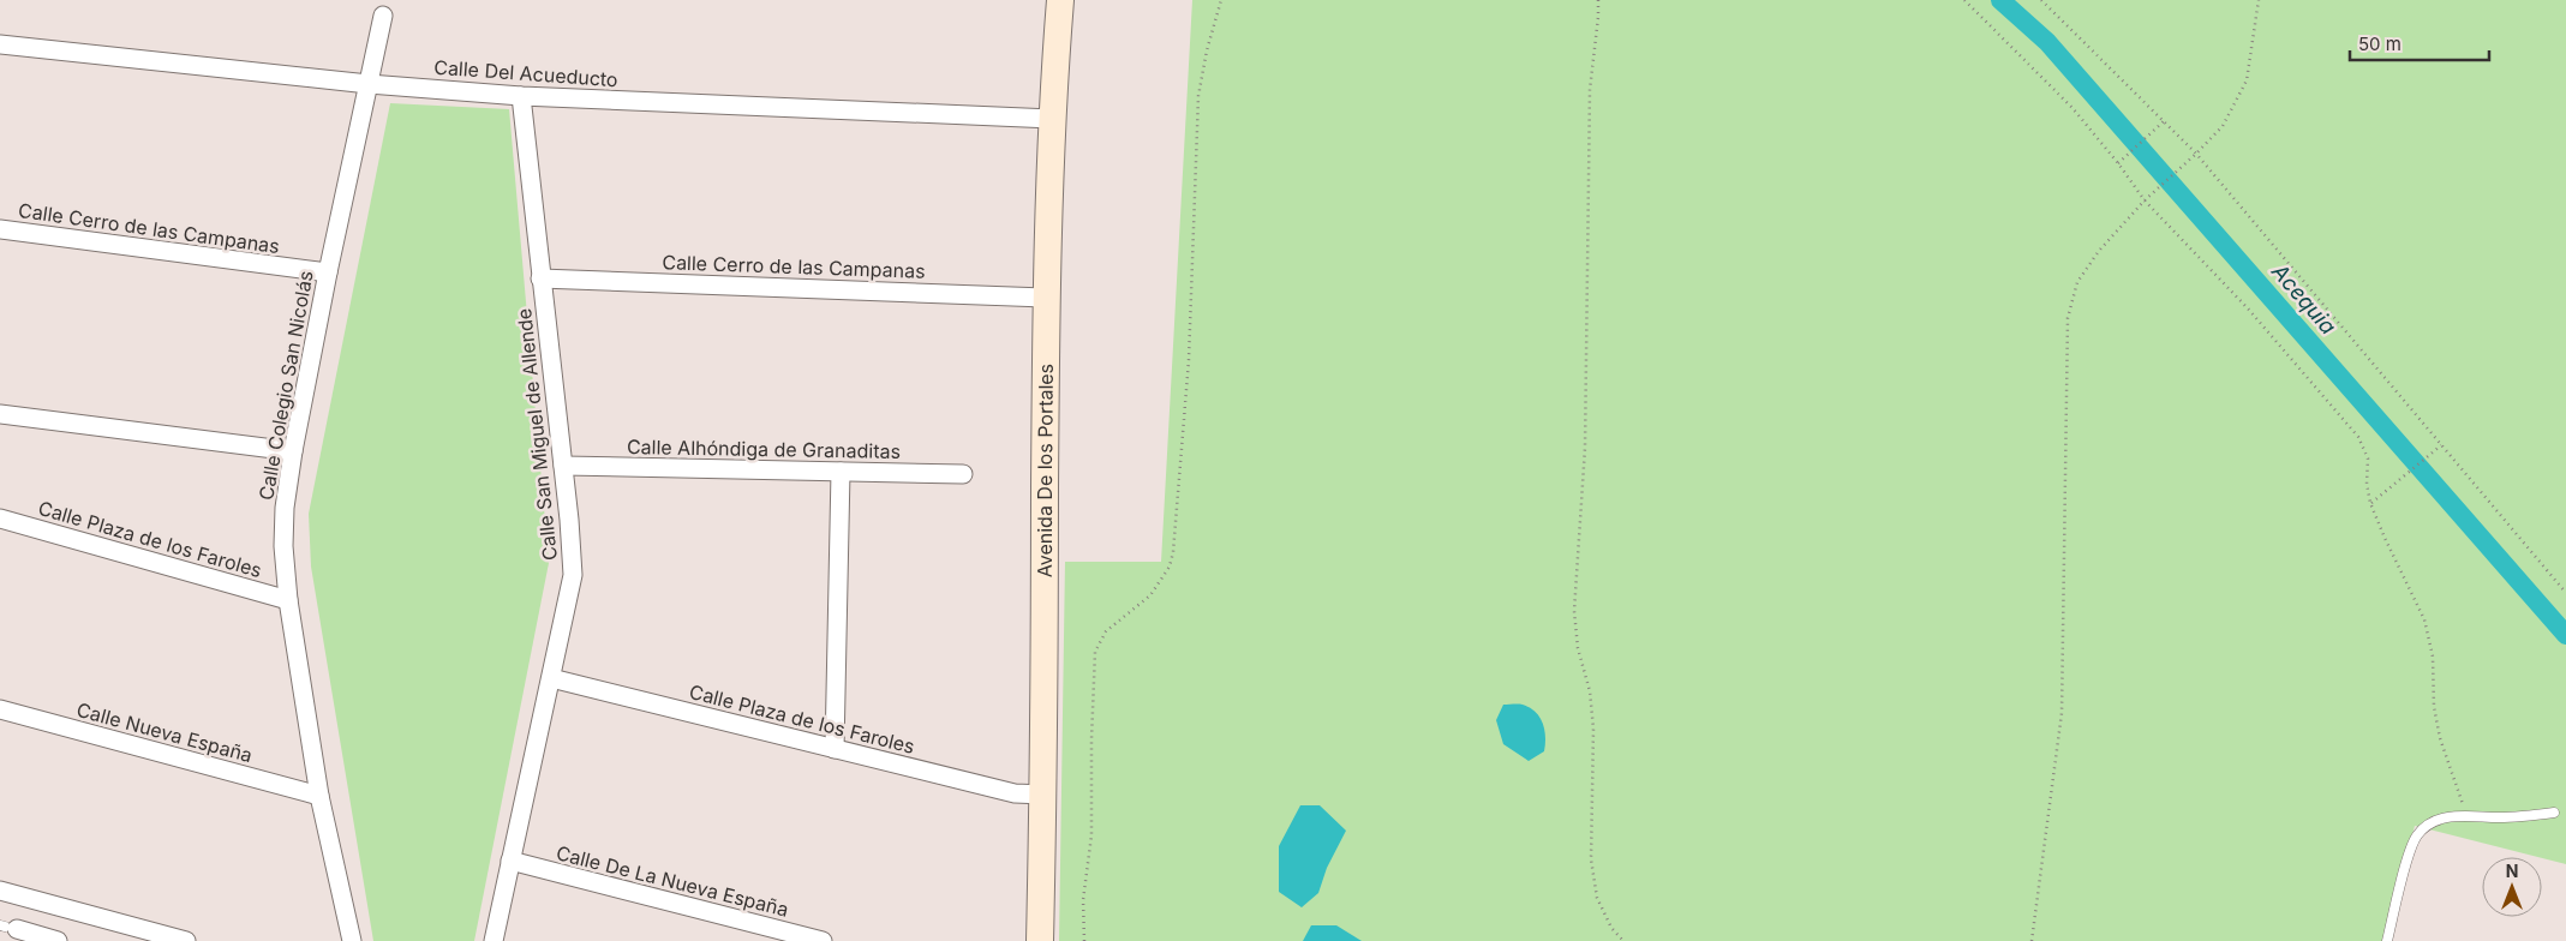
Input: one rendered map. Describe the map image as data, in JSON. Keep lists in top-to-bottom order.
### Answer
{
  "streets": {
    "street": [
      "Calle Del Acueducto",
      "Calle Cerro de las Campanas",
      "Calle Colegio San Nicolás",
      "Calle San Miguel de Allende",
      "Calle Alhóndiga de Granaditas",
      "Avenida De los Portales",
      "Calle Plaza de los Faroles",
      "Calle Nueva España",
      "Calle De La Nueva España"
    ]
  },
  "crossings": [
    ["Calle Del Acueducto", "Calle Colegio San Nicolás"],
    ["Calle Del Acueducto", "Calle San Miguel de Allende"],
    ["Calle Del Acueducto", "Avenida De los Portales"],
    ["Calle Cerro de las Campanas", "Calle Colegio San Nicolás"],
    ["Calle Cerro de las Campanas", "Calle San Miguel de Allende"],
    ["Calle Cerro de las Campanas", "Avenida De los Portales"],
    ["Calle Colegio San Nicolás", "Calle Plaza de los Faroles"],
    ["Calle Colegio San Nicolás", "Calle Nueva España"],
    ["Calle San Miguel de Allende", "Calle Alhóndiga de Granaditas"],
    ["Calle San Miguel de Allende", "Calle Plaza de los Faroles"],
    ["Calle San Miguel de Allende", "Calle De La Nueva España"],
    ["Avenida De los Portales", "Calle Plaza de los Faroles"]
  ],
  "water": ["Acequia"],
  "scale_bar": "50 m",
  "north": "top"
}
